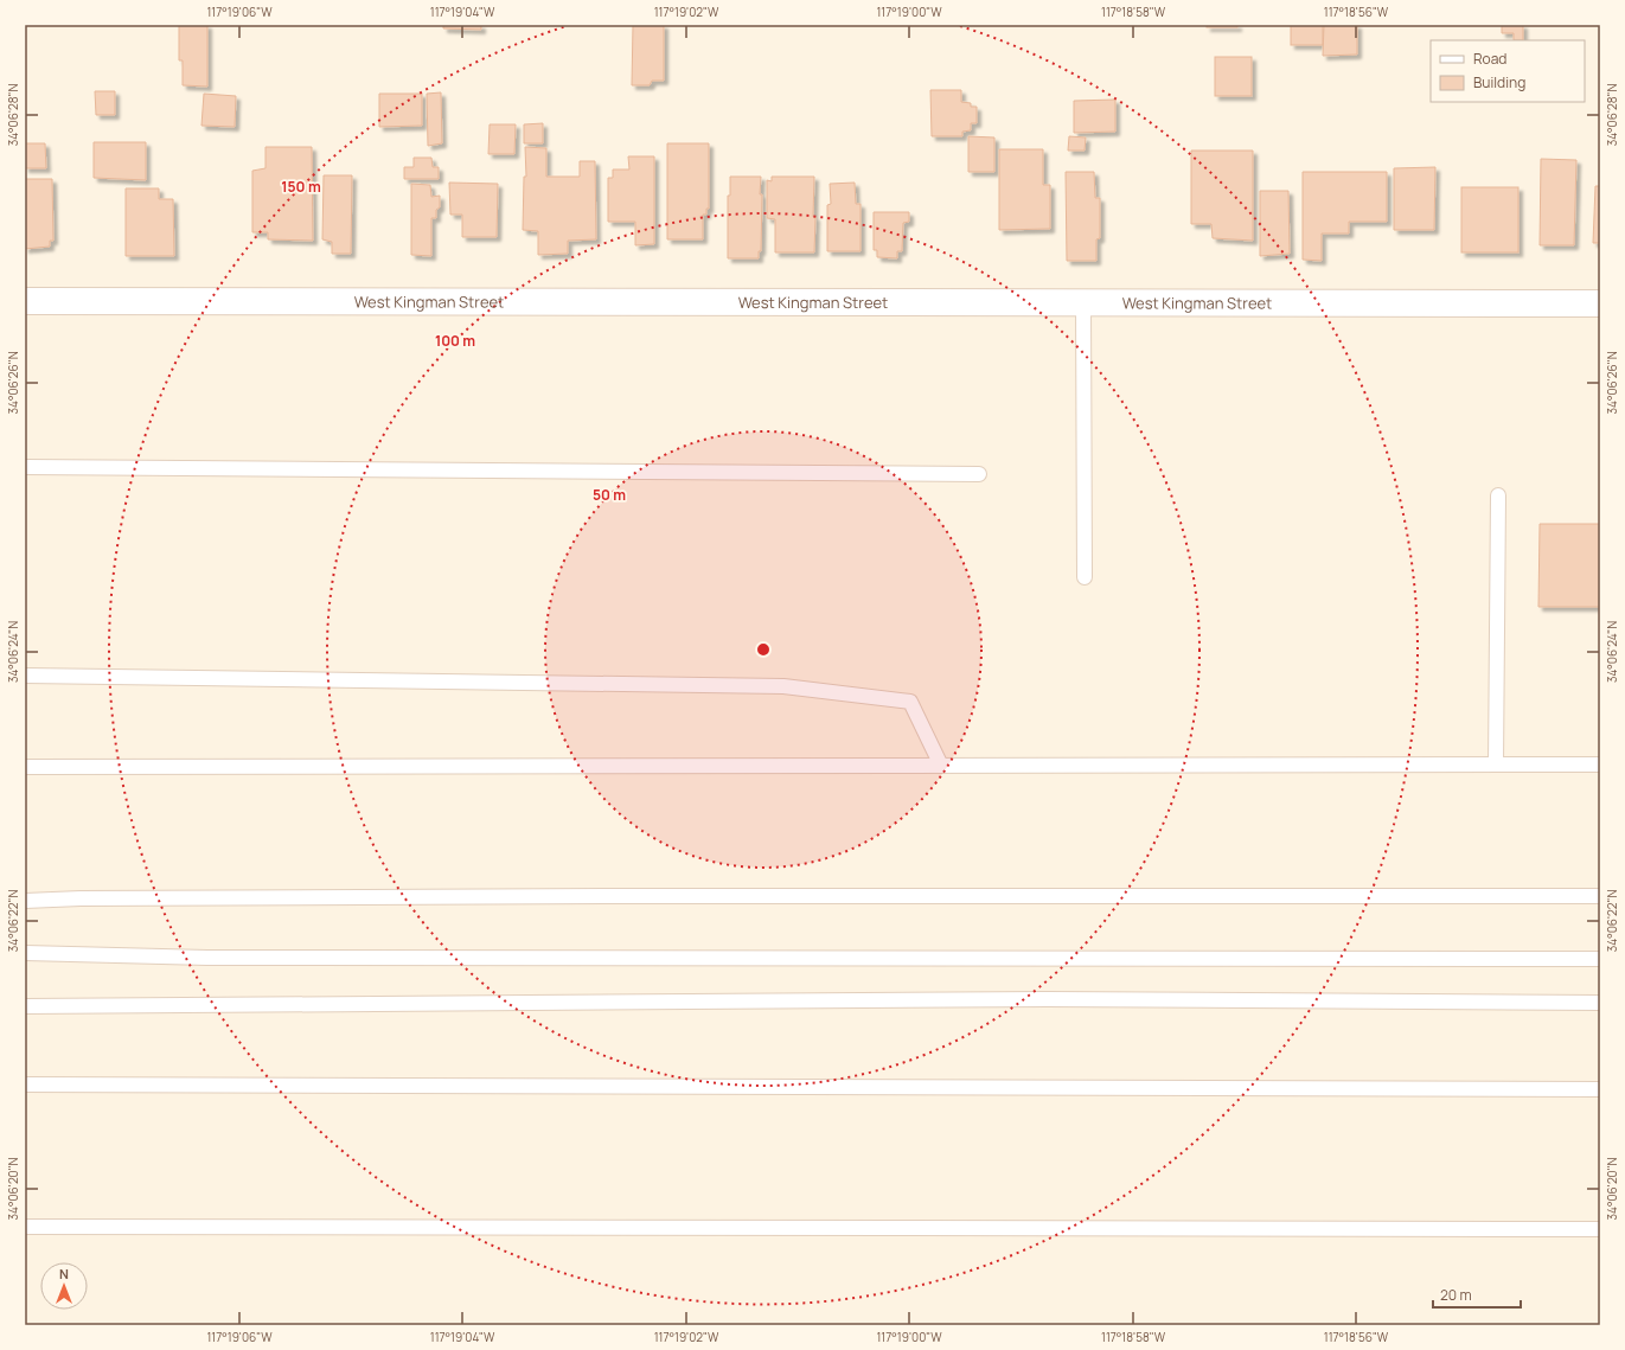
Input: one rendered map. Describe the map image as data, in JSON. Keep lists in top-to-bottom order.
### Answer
{
  "streets": {
    "street": ["West Kingman Street"]
  },
  "legend": ["Road", "Building"],
  "scale_bar": "20 m",
  "north": "top",
  "coordinates": [
    "117°19'06\"W",
    "117°19'04\"W",
    "117°19'02\"W",
    "117°19'00\"W",
    "117°18'58\"W",
    "117°18'56\"W",
    "34°06'28\"N",
    "34°06'26\"N",
    "34°06'24\"N",
    "34°06'22\"N",
    "34°06'20\"N"
  ],
  "rings": ["150 m", "100 m", "50 m"]
}
